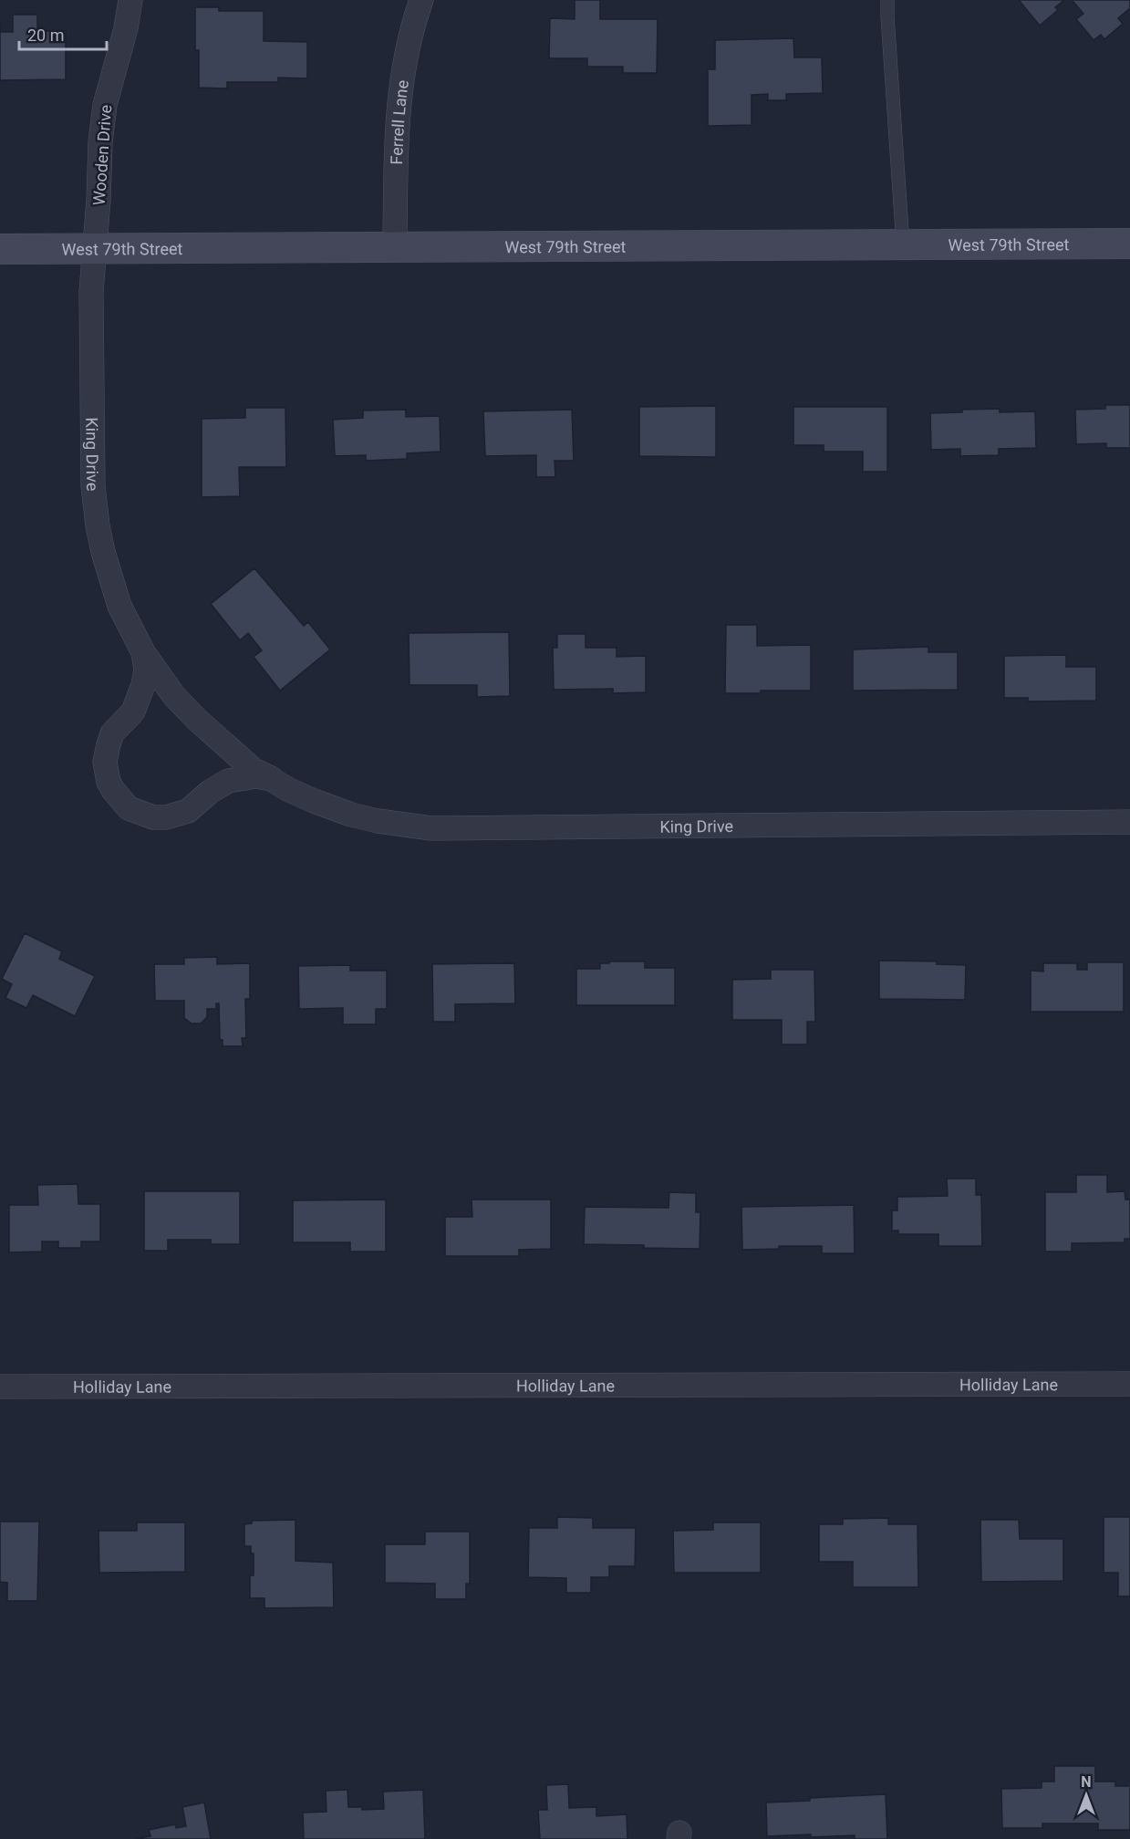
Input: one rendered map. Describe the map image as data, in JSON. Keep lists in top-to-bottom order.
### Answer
{
  "streets": {
    "main road": ["West 79th Street"],
    "street": [
      "Ferrell Lane",
      "Wooden Drive",
      "King Drive",
      "Holliday Lane"
    ]
  },
  "crossings": [
    ["Ferrell Lane", "West 79th Street"],
    ["Wooden Drive", "West 79th Street"],
    ["Wooden Drive", "King Drive"],
    ["West 79th Street", "King Drive"]
  ],
  "scale_bar": "20 m",
  "north": "top"
}
